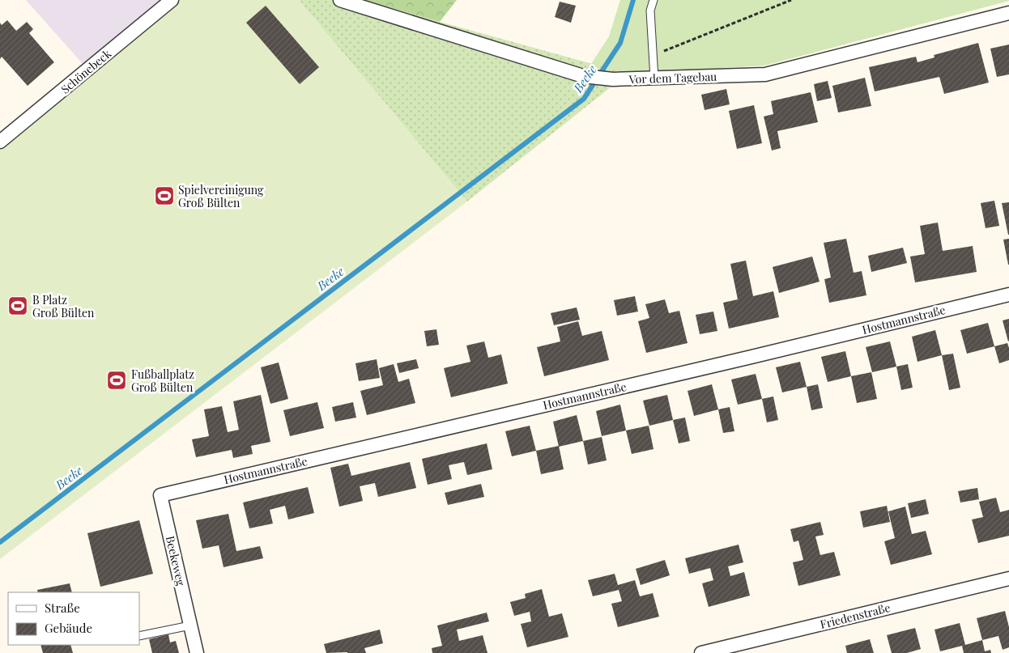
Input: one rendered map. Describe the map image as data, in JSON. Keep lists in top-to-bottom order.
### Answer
{
  "streets": {
    "street": [
      "Schönebeck",
      "Vor dem Tagebau",
      "Hostmannstraße",
      "Beekeweg",
      "Friedenstraße"
    ]
  },
  "crossings": [
    ["Hostmannstraße", "Beekeweg"]
  ],
  "water": ["Beeke"],
  "places": {
    "sports": ["Spielvereinigung Groß Bülten", "B Platz Groß Bülten", "Fußballplatz Groß Bülten"]
  },
  "legend": ["Straße", "Gebäude"]
}
